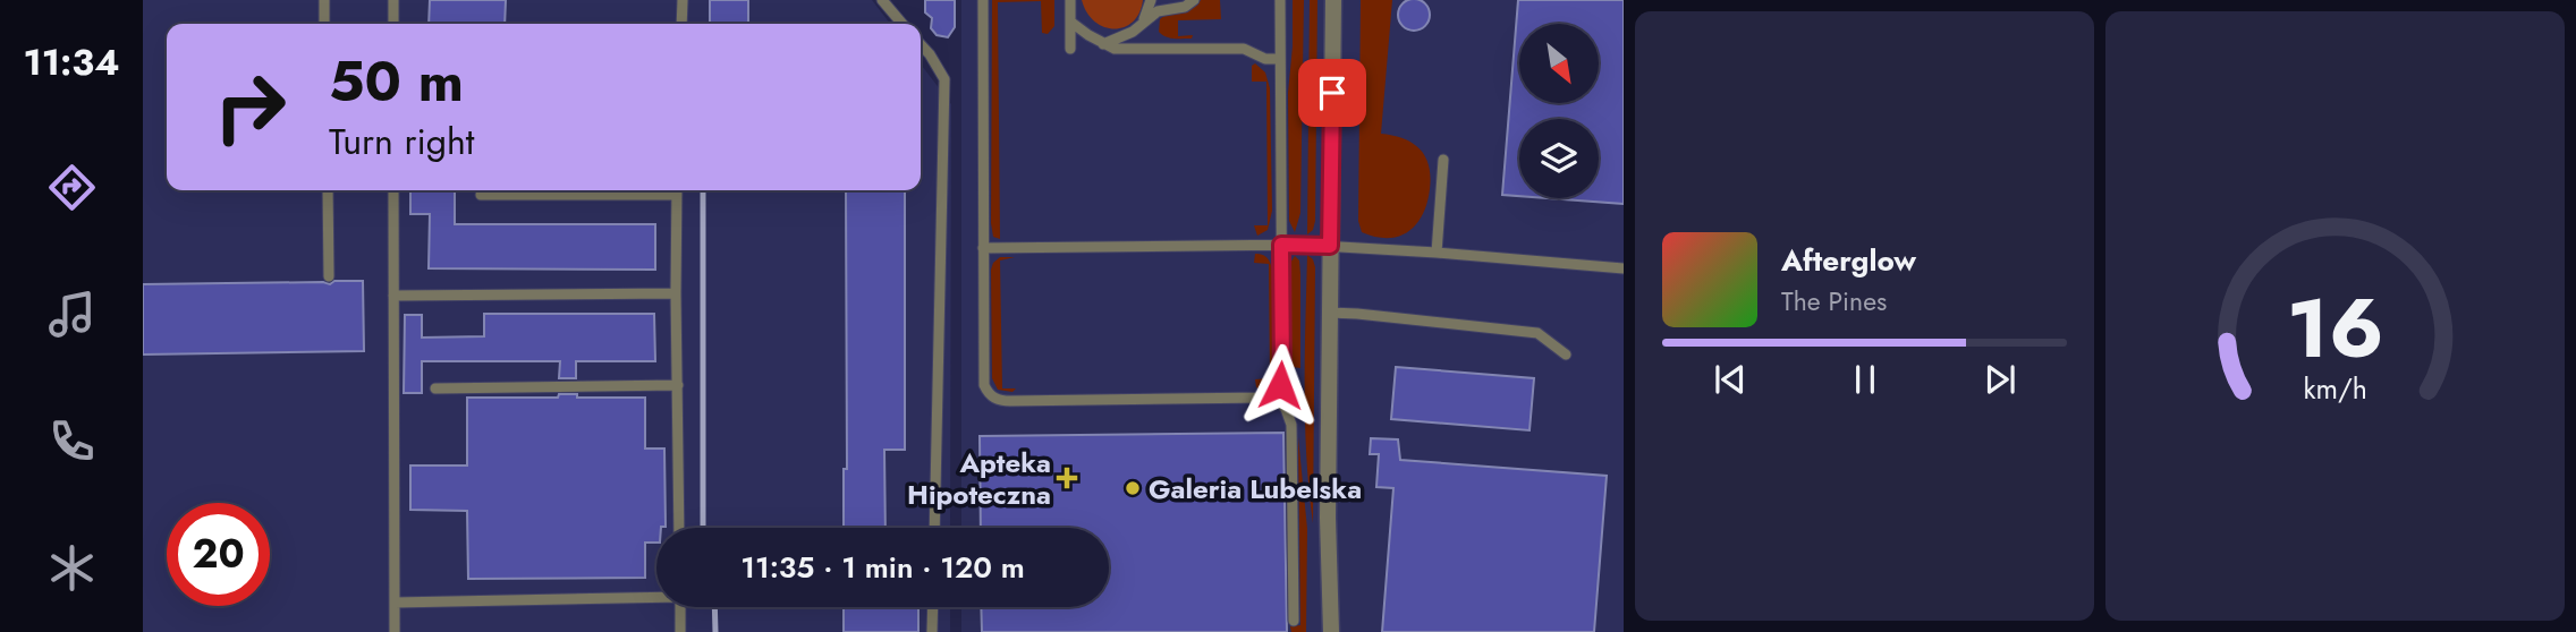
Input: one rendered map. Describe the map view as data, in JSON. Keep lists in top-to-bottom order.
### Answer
{
  "places": {
    "health": ["Apteka Hipoteczna"],
    "other": ["Galeria Lubelska"]
  },
  "north": "bottom right",
  "page": {
    "tabs": "11:34",
    "turn": ["50 m", "Turn right"],
    "song": ["Afterglow", "The Pines"],
    "limit": "20",
    "trip": "11:35 · 1 min · 120 m",
    "gauge": ["16", "km/h"]
  }
}
